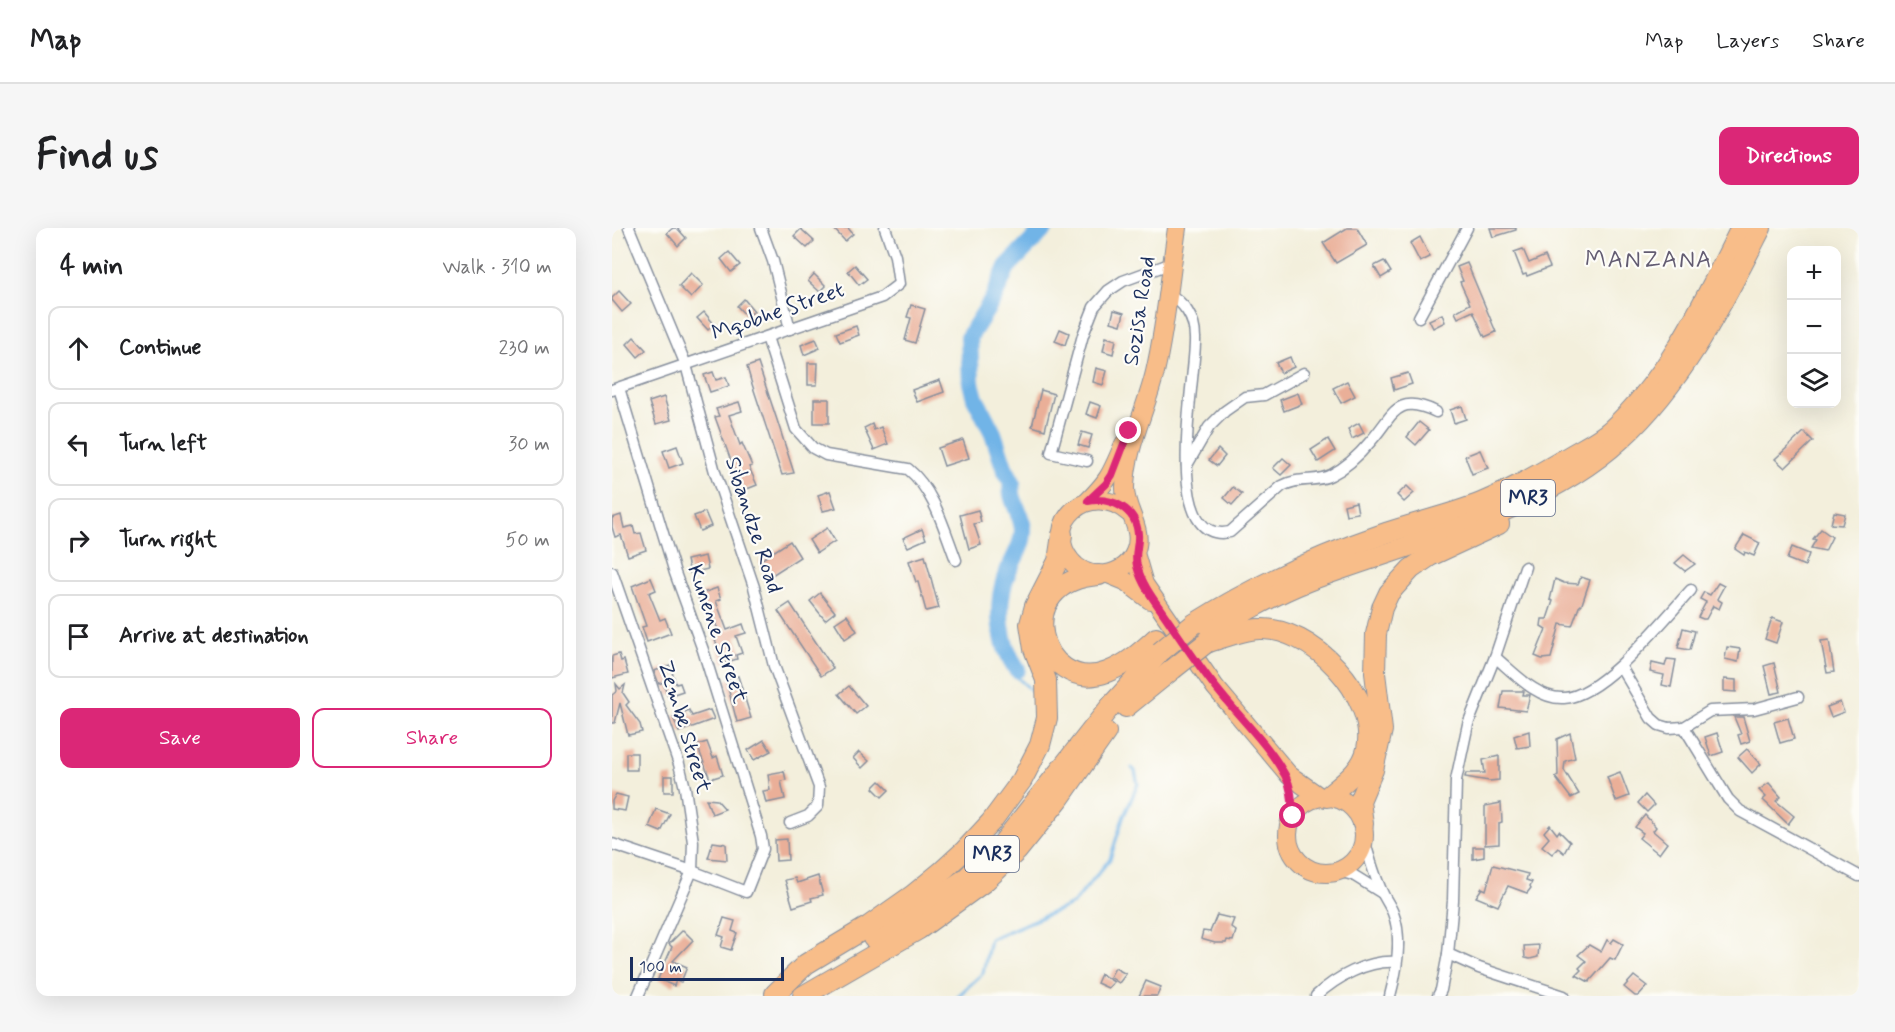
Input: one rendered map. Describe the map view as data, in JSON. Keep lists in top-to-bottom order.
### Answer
{
  "streets": {
    "highway": ["MR3"],
    "main road": ["Sozisa Road"],
    "street": [
      "Mqobhe Street",
      "Sibandze Road",
      "Kunene Street",
      "Zembe Street"
    ]
  },
  "crossings": [
    ["Mqobhe Street", "Sibandze Road"],
    ["Mqobhe Street", "Kunene Street"],
    ["Kunene Street", "Zembe Street"]
  ],
  "districts": ["MANZANA"],
  "scale_bar": "100 m",
  "page": {
    "header": "Map",
    "nav": ["Map", "Layers", "Share"],
    "buttons": [
      "Directions",
      ["Save", "Share"]
    ],
    "title": "Find us",
    "heading": ["4 min", "Walk · 310 m"],
    "map_buttons": ["+", "−"],
    "list": [
      ["Continue", "230 m"],
      ["Turn left", "30 m"],
      ["Turn right", "50 m"],
      "Arrive at destination"
    ],
    "scale": "100 m"
  }
}
